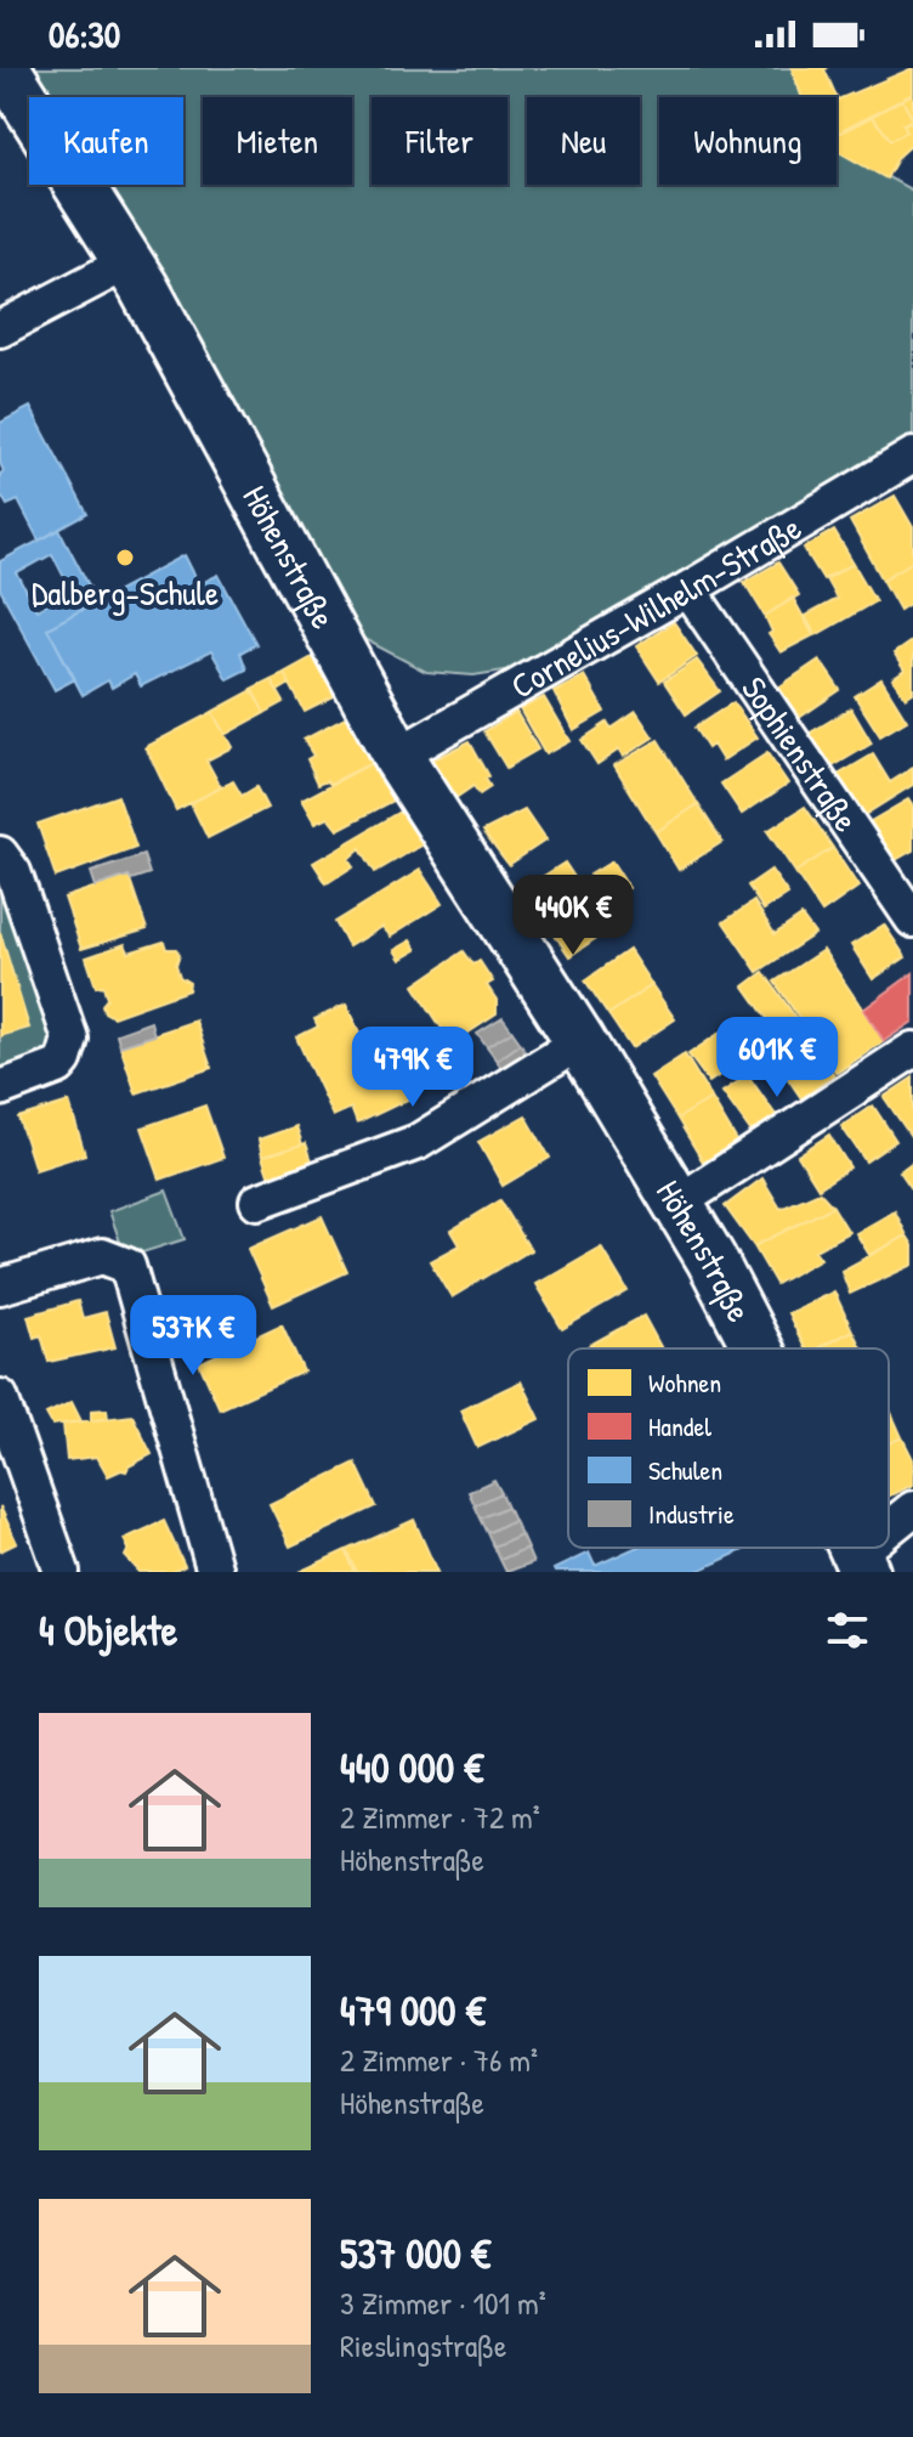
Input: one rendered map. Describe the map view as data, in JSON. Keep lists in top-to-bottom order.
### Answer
{
  "streets": {
    "main road": ["Höhenstraße"],
    "street": ["Cornelius-Wilhelm-Straße", "Sophienstraße"]
  },
  "crossings": [
    ["Höhenstraße", "Cornelius-Wilhelm-Straße"],
    ["Cornelius-Wilhelm-Straße", "Sophienstraße"]
  ],
  "places": ["Dalberg-Schule"],
  "legend": [
    "Wohnen",
    "Handel",
    "Schulen",
    "Industrie"
  ],
  "page": {
    "status": "06:30",
    "chip": [
      "Kaufen",
      "Mieten",
      "Filter",
      "Neu",
      "Wohnung"
    ],
    "price": [
      "440K €",
      "601K €",
      "479K €",
      "537K €"
    ],
    "heading": "4 Objekte",
    "list": [
      {
        "name": "440 000 €",
        "note": "2 Zimmer · 72 m² · Höhenstraße"
      },
      {
        "name": "479 000 €",
        "note": "2 Zimmer · 76 m² · Höhenstraße"
      },
      {
        "name": "537 000 €",
        "note": "3 Zimmer · 101 m² · Rieslingstraße"
      }
    ]
  }
}
